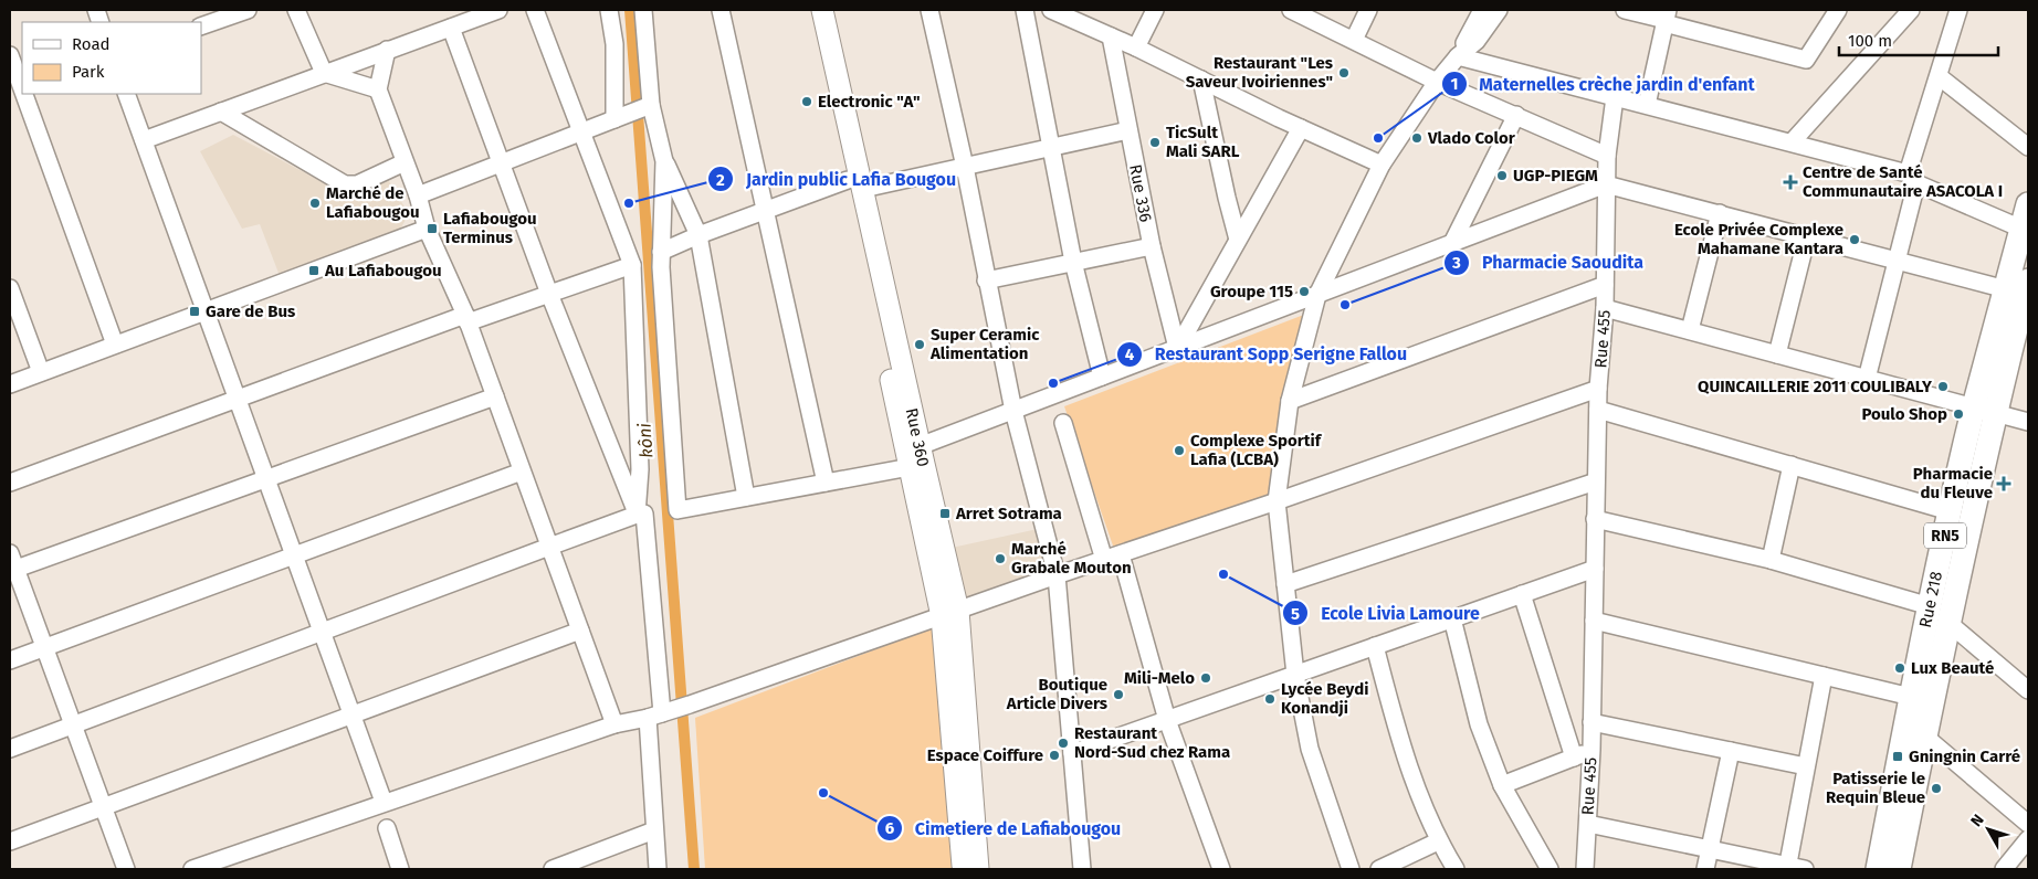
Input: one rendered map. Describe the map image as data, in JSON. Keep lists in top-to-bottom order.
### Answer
{
  "streets": {
    "highway": ["RN5", "Rue 218"],
    "main road": ["Rue 360"],
    "street": ["Rue 336", "Rue 455"]
  },
  "water": ["kôni"],
  "places": {
    "other": [
      "Restaurant \"Les Saveur Ivoiriennes\"",
      "Electronic \"A\"",
      "Maternelles crèche jardin d'enfant",
      "Vlado Color",
      "TicSult Mali SARL",
      "UGP-PIEGM",
      "Marché de Lafiabougou",
      "Jardin public Lafia Bougou",
      "Ecole Privée Complexe Mahamane Kantara",
      "Groupe 115",
      "Pharmacie Saoudita",
      "Super Ceramic Alimentation",
      "Restaurant Sopp Serigne Fallou",
      "QUINCAILLERIE 2011 COULIBALY",
      "Poulo Shop",
      "Complexe Sportif Lafia (LCBA)",
      "Marché Grabale Mouton",
      "Ecole Livia Lamoure",
      "Lux Beauté",
      "Mili-Melo",
      "Boutique Article Divers",
      "Lycée Beydi Konandji",
      "Restaurant Nord-Sud chez Rama",
      "Espace Coiffure",
      "Patisserie le Requin Bleue",
      "Cimetiere de Lafiabougou"
    ],
    "health": ["Centre de Santé Communautaire ASACOLA I", "Pharmacie du Fleuve"],
    "transit": [
      "Lafiabougou Terminus",
      "Au Lafiabougou",
      "Gare de Bus",
      "Arret Sotrama",
      "Gningnin Carré"
    ]
  },
  "legend": ["Road", "Park"],
  "scale_bar": "100 m",
  "north": "top left"
}
